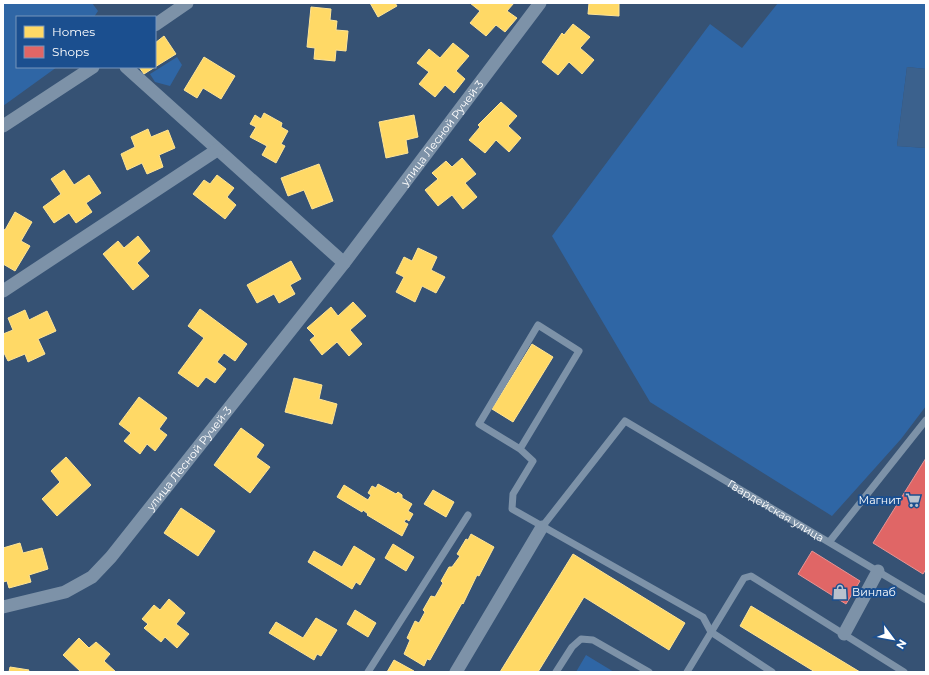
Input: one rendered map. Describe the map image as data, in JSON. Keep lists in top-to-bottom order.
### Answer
{
  "streets": {
    "street": ["улица Лесной Ручей-3"],
    "lane": ["Гвардейская улица"]
  },
  "places": {
    "supermarket": ["Магнит"],
    "shop": ["Винлаб"]
  },
  "legend": ["Homes", "Shops"],
  "north": "bottom right"
}
